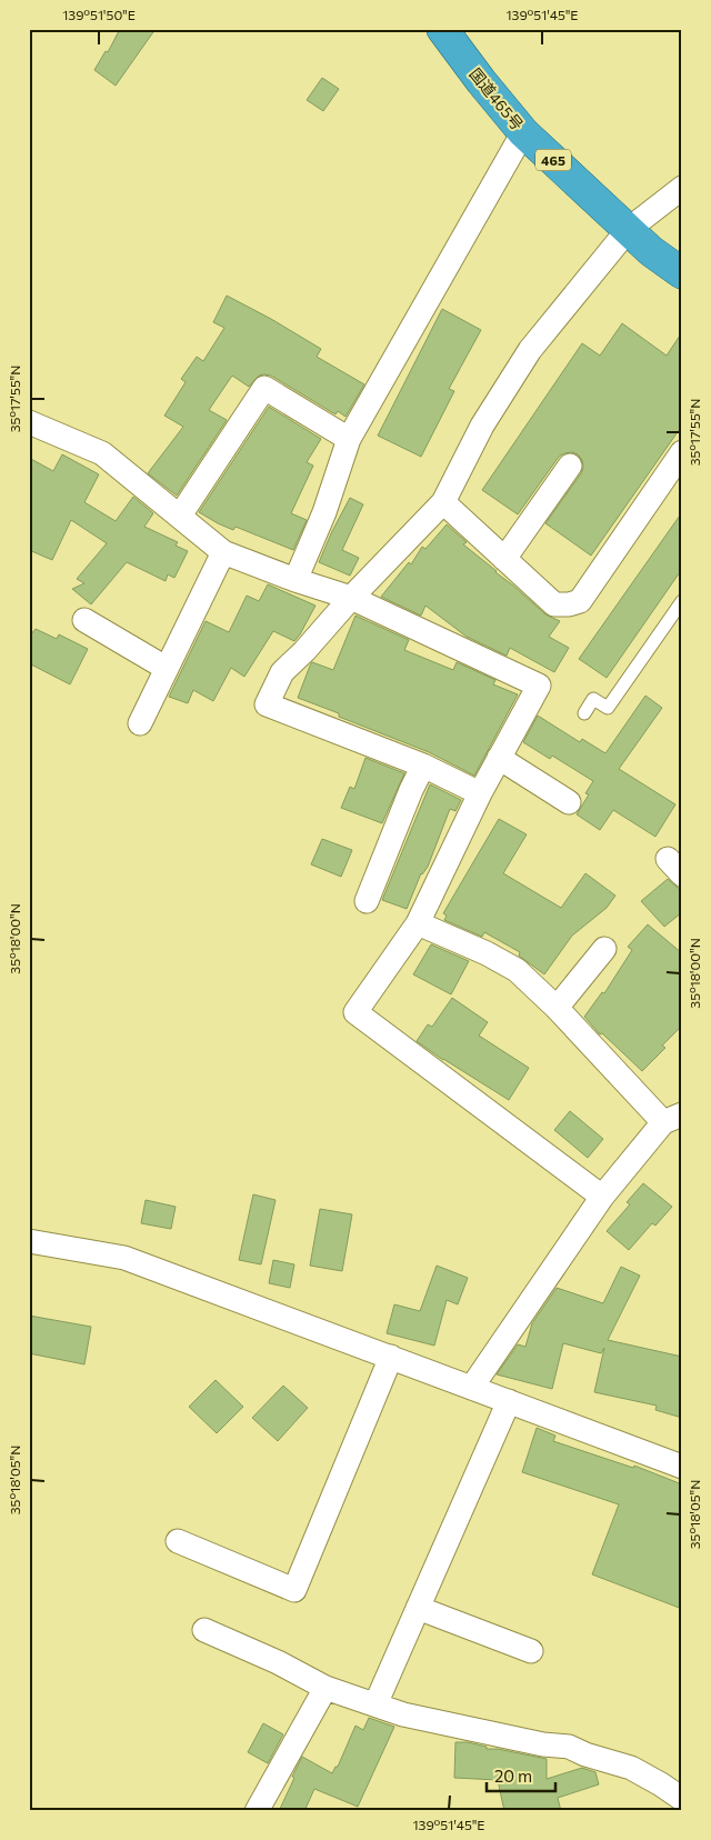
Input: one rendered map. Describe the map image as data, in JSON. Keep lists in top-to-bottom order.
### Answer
{
  "streets": {
    "highway": ["国道465号", "465"]
  },
  "scale_bar": "20 m",
  "coordinates": [
    "139°51'50\"E",
    "139°51'45\"E",
    "35°17'55\"N",
    "35°18'00\"N",
    "35°18'05\"N"
  ]
}
